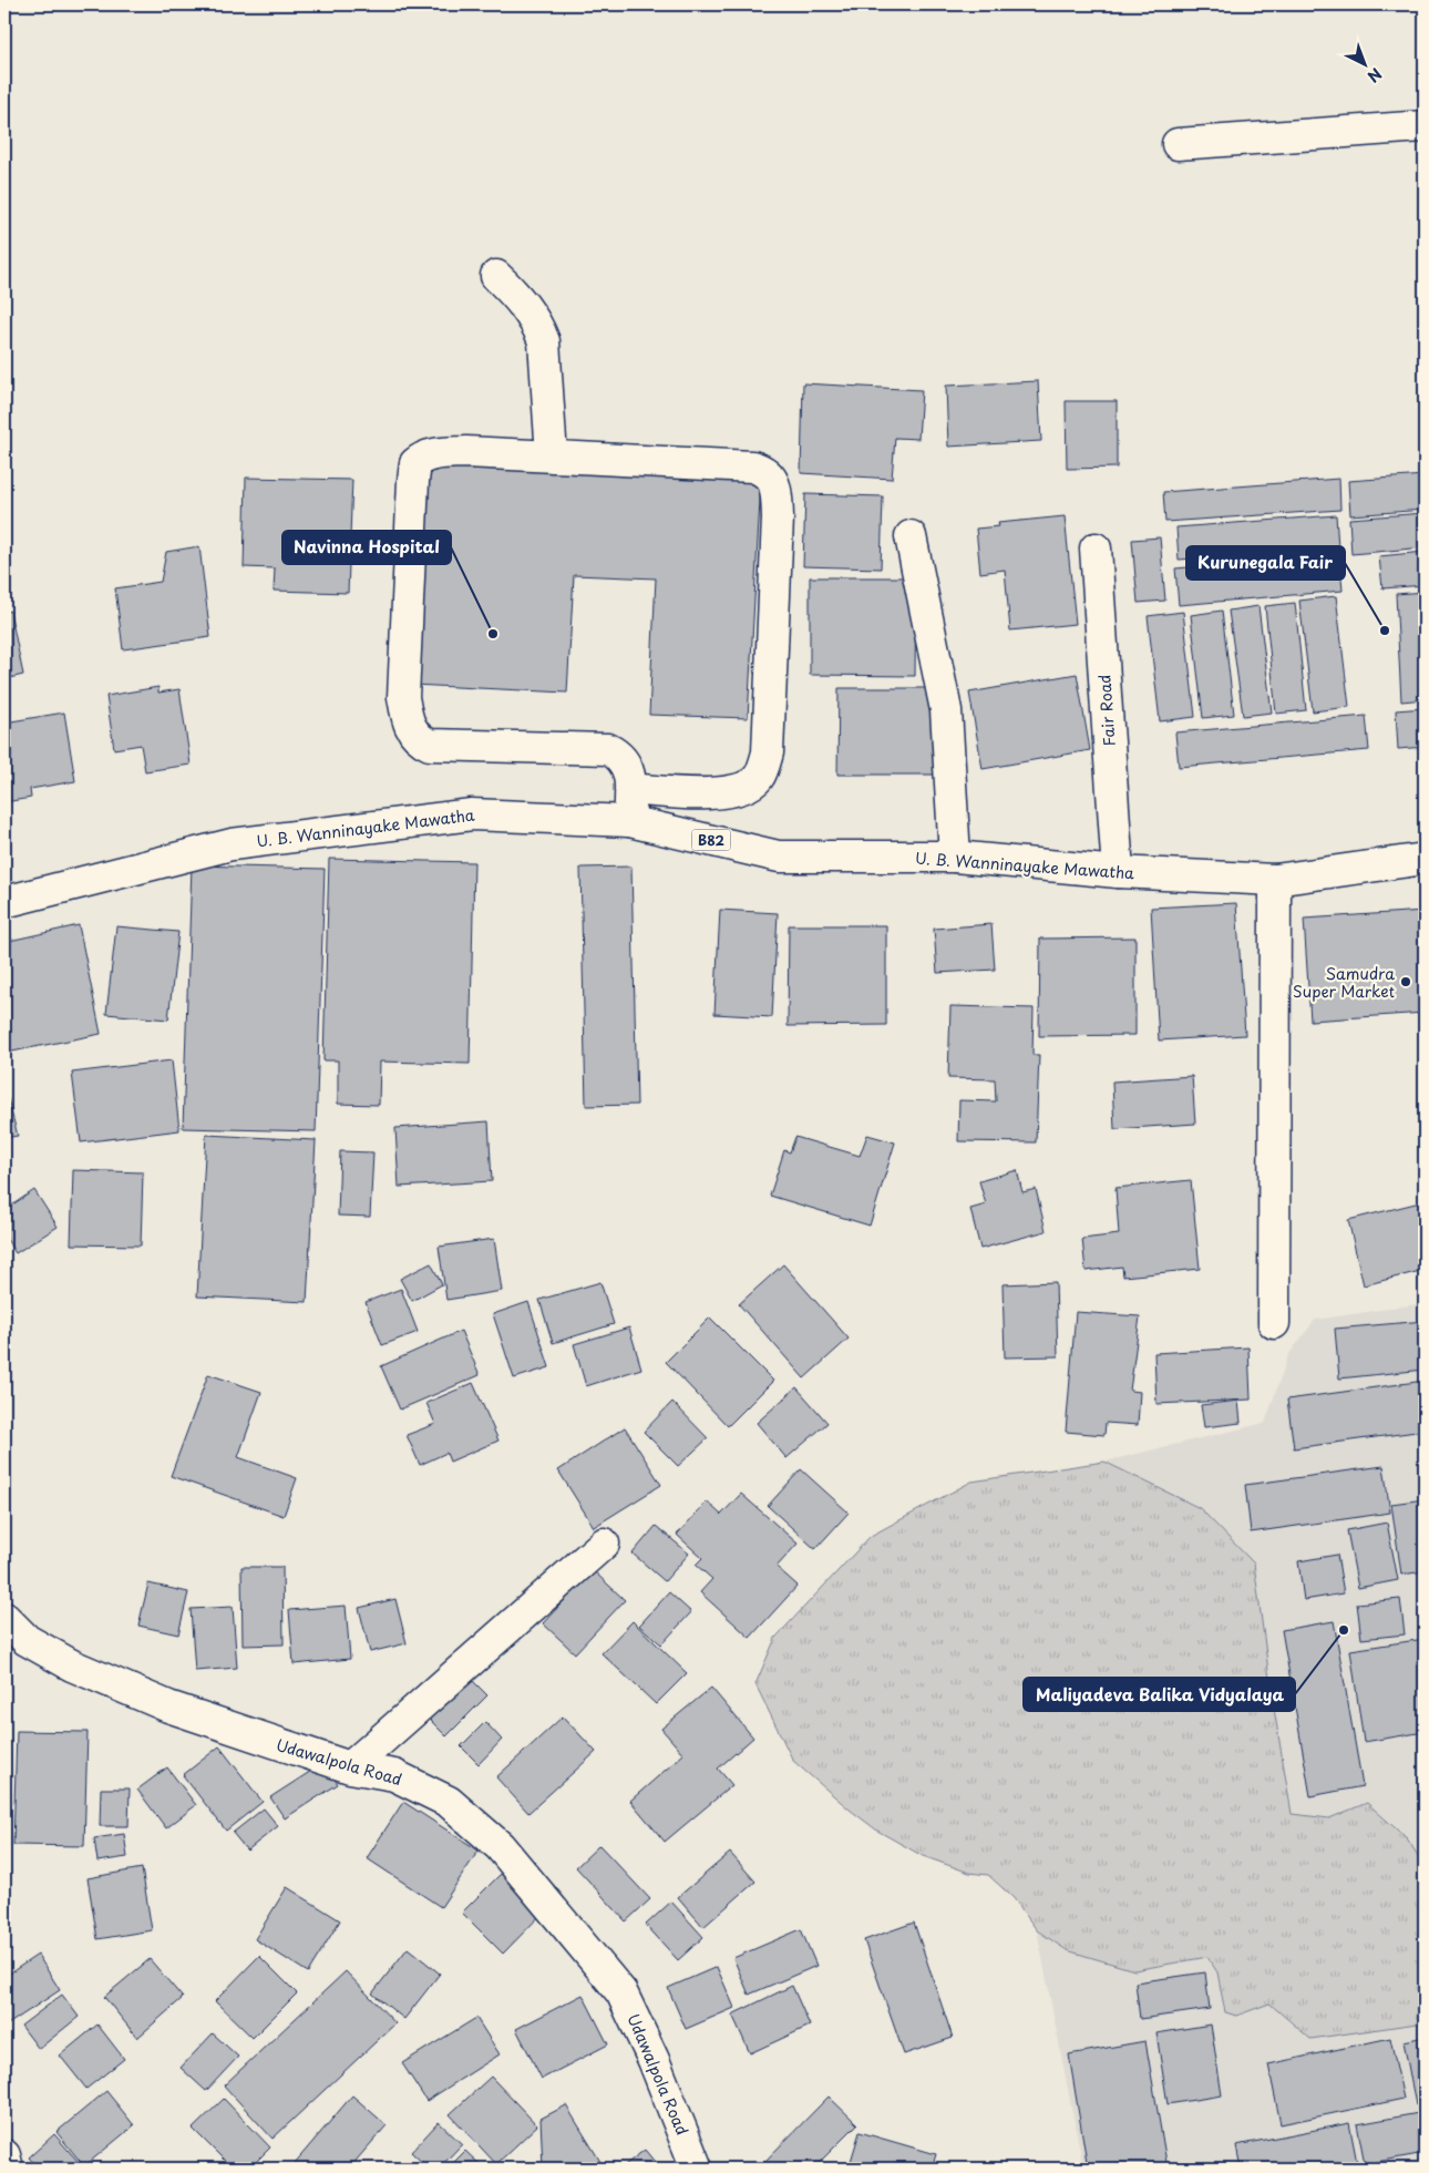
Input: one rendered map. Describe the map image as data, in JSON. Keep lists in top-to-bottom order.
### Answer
{
  "streets": {
    "street": [
      "Fair Road",
      "U. B. Wanninayake Mawatha",
      "B82",
      "Udawalpola Road"
    ]
  },
  "crossings": [
    ["Fair Road", "U. B. Wanninayake Mawatha"]
  ],
  "places": [
    "Kurunegala Fair",
    "Navinna Hospital",
    "Samudra Super Market",
    "Maliyadeva Balika Vidyalaya"
  ],
  "north": "bottom right"
}
